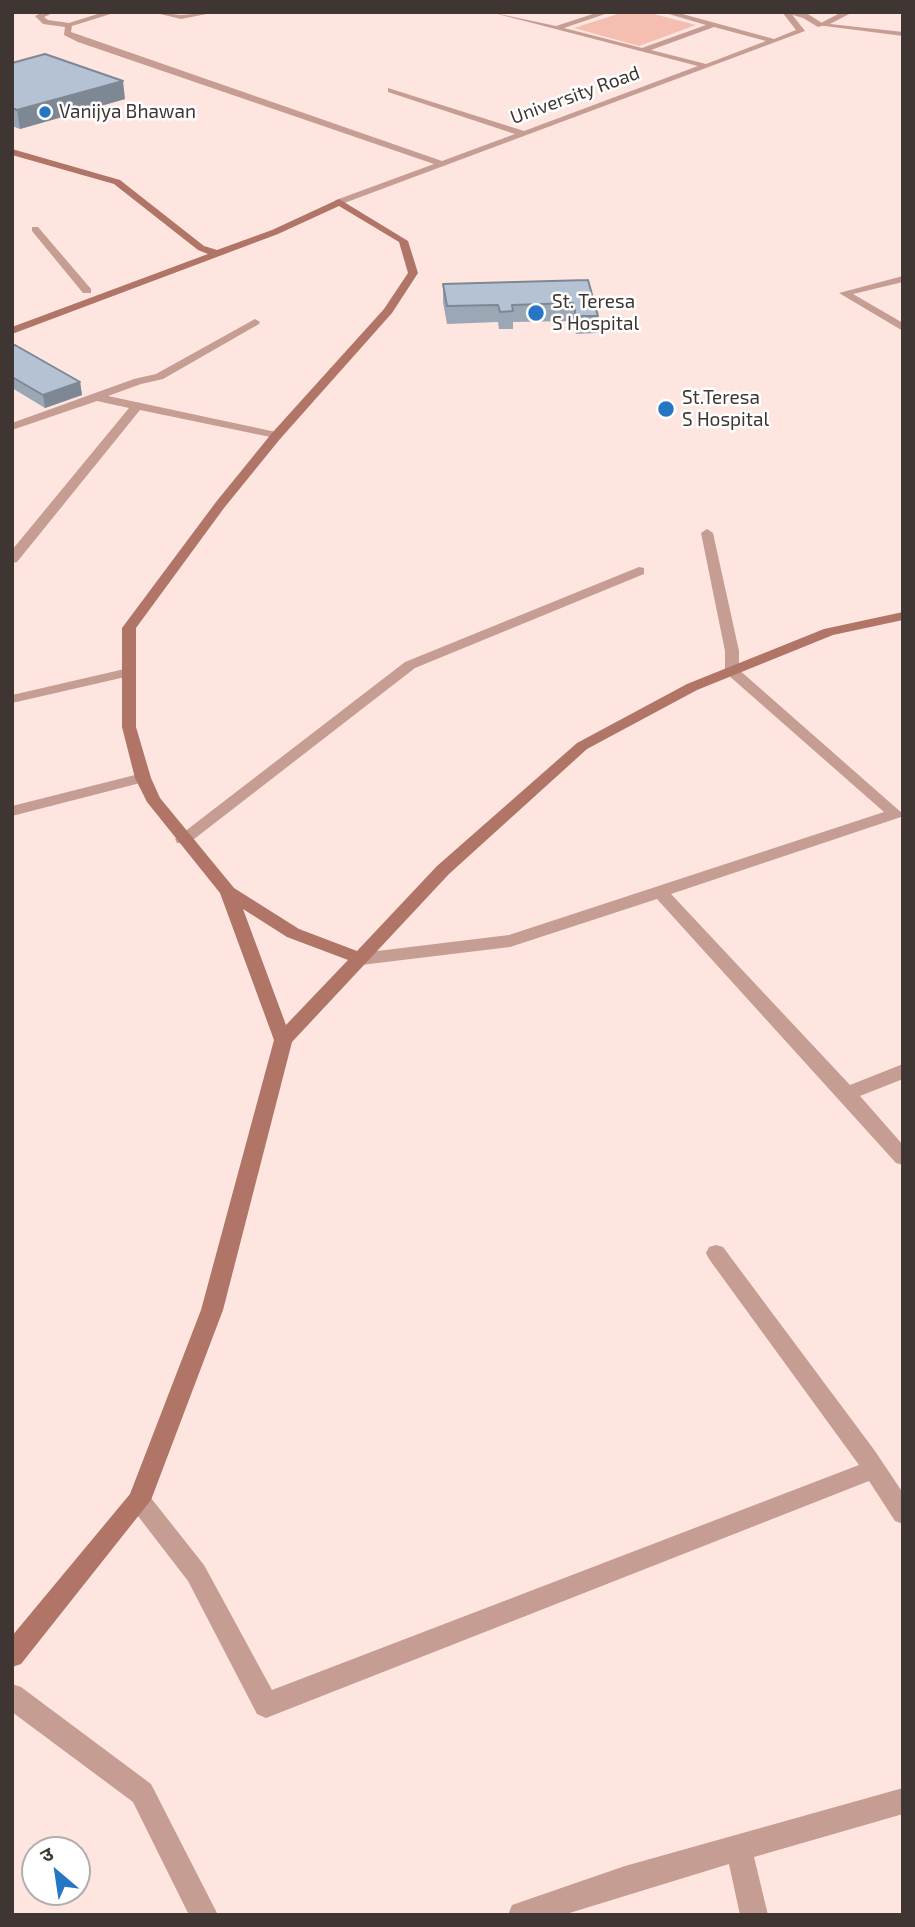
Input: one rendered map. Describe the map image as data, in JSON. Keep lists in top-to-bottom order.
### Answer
{
  "streets": {
    "street": ["University Road"]
  },
  "places": ["Vanijya Bhawan", "St. Teresa S Hospital", "St.Teresa S Hospital"],
  "north": "top left"
}
